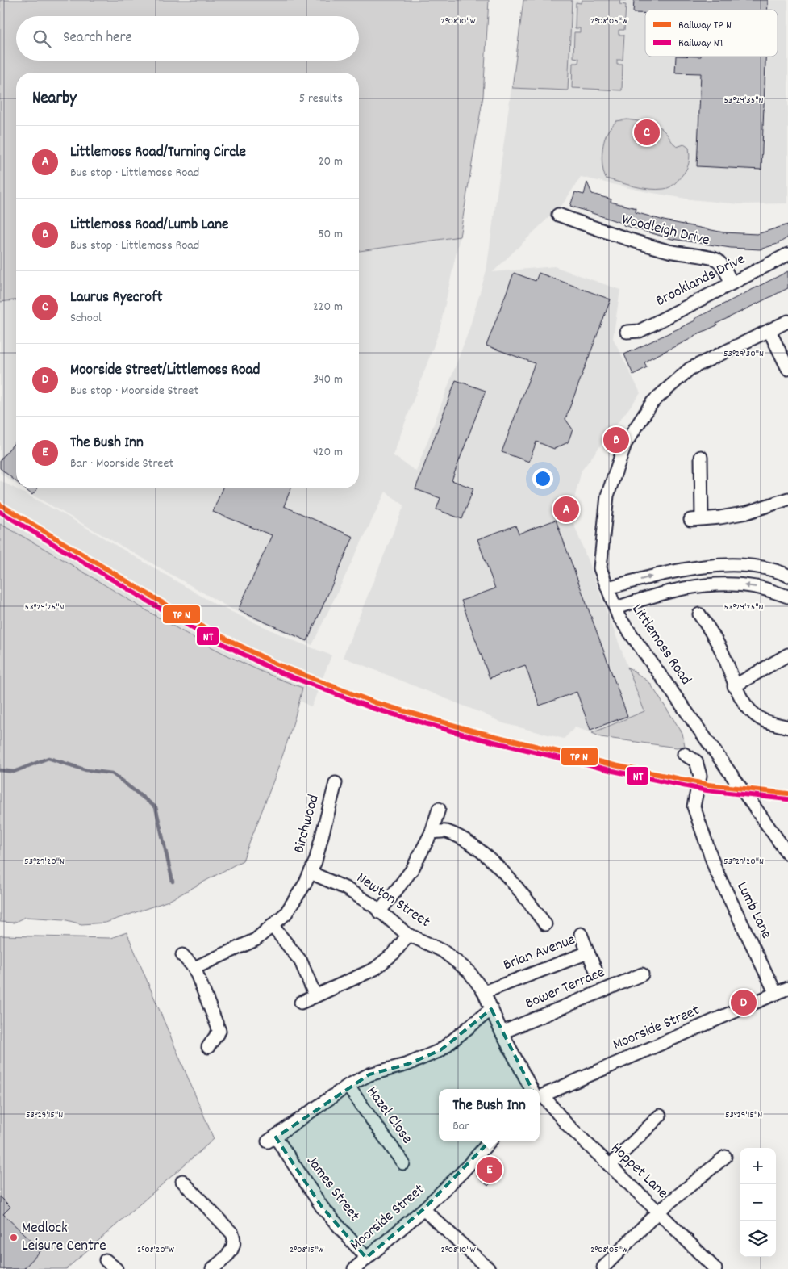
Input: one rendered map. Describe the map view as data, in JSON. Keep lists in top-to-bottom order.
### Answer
{
  "streets": {
    "street": [
      "Woodleigh Drive",
      "Brooklands Drive",
      "Littlemoss Road",
      "Birchwood",
      "Newton Street",
      "Lumb Lane",
      "Brian Avenue",
      "Bower Terrace",
      "Moorside Street",
      "Hazel Close",
      "Hoppet Lane",
      "James Street"
    ]
  },
  "crossings": [
    ["Woodleigh Drive", "Brooklands Drive"],
    ["Birchwood", "Newton Street"],
    ["Newton Street", "Brian Avenue"],
    ["Newton Street", "Bower Terrace"],
    ["Lumb Lane", "Moorside Street"],
    ["Moorside Street", "James Street"],
    ["Hazel Close", "James Street"]
  ],
  "places": ["Medlock Leisure Centre"],
  "lines": ["rail line NT"],
  "legend": ["Railway TP N", "Railway NT"],
  "page": {
    "search": "Search here",
    "heading": ["Nearby", "5 results"],
    "pins": [
      "C",
      "B",
      "A",
      "D",
      "E"
    ],
    "list": [
      {
        "mark": "A",
        "name": "Littlemoss Road/Turning Circle",
        "note": "Bus stop · Littlemoss Road",
        "value": "20 m"
      },
      {
        "mark": "B",
        "name": "Littlemoss Road/Lumb Lane",
        "note": "Bus stop · Littlemoss Road",
        "value": "50 m"
      },
      {
        "mark": "C",
        "name": "Laurus Ryecroft",
        "note": "School",
        "value": "220 m"
      },
      {
        "mark": "D",
        "name": "Moorside Street/Littlemoss Road",
        "note": "Bus stop · Moorside Street",
        "value": "340 m"
      },
      {
        "mark": "E",
        "name": "The Bush Inn",
        "note": "Bar · Moorside Street",
        "value": "420 m"
      }
    ],
    "popup": ["The Bush Inn", "Bar"],
    "map_buttons": ["+", "−"]
  },
  "coordinates": [
    "2°08'10\"W",
    "2°08'05\"W",
    "53°29'35\"N",
    "53°29'30\"N",
    "53°29'25\"N",
    "53°29'20\"N",
    "53°29'15\"N",
    "2°08'20\"W",
    "2°08'15\"W"
  ]
}
